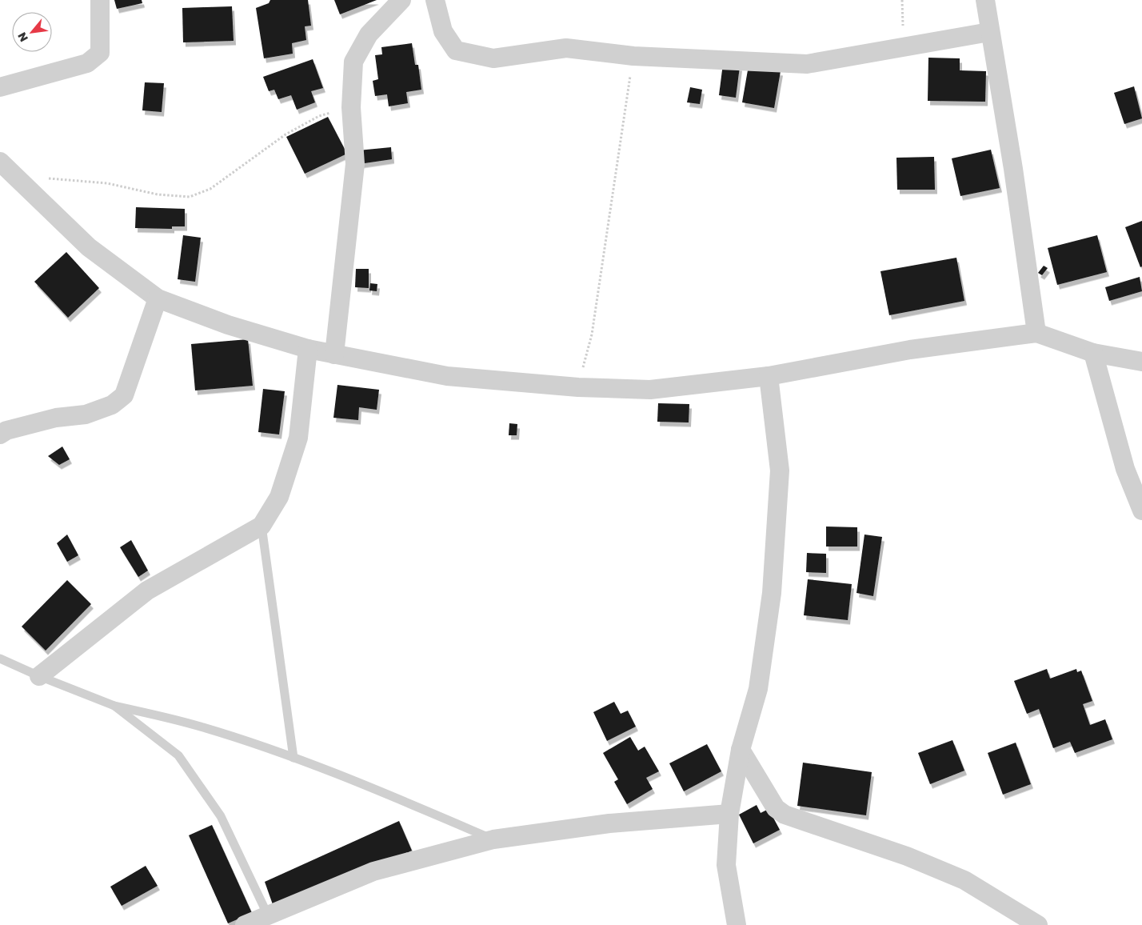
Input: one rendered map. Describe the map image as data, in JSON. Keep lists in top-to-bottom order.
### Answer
{
  "north": "bottom left"
}
